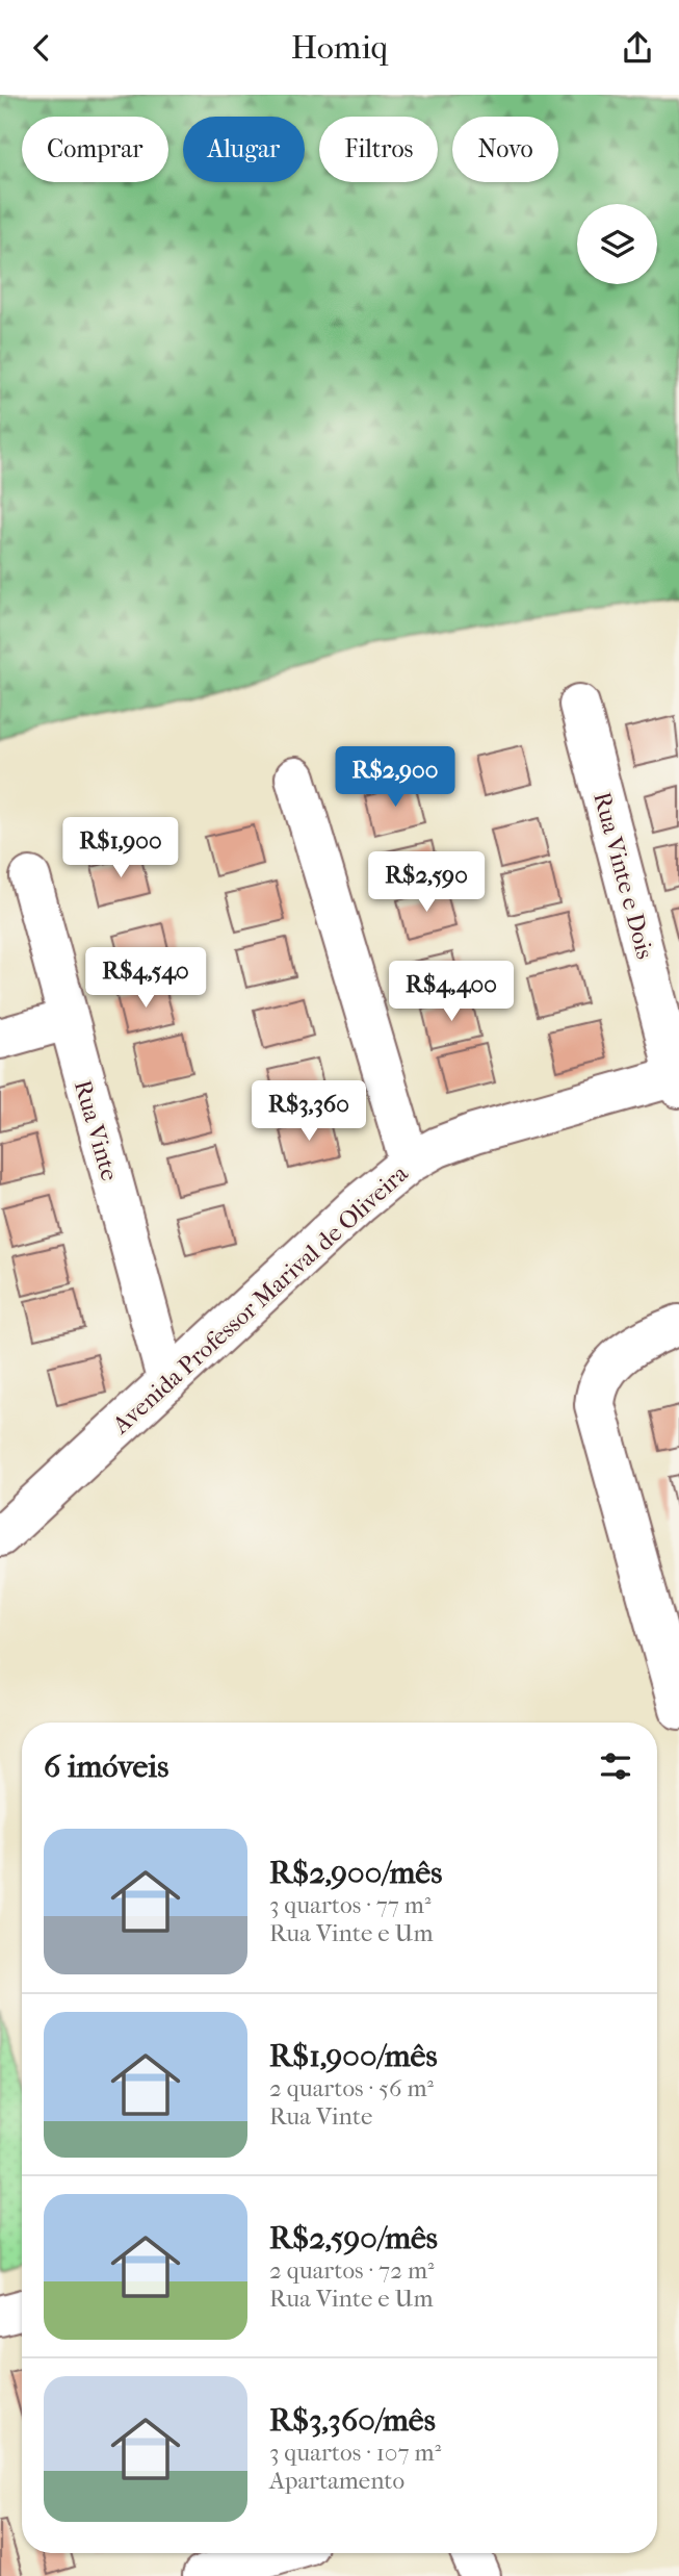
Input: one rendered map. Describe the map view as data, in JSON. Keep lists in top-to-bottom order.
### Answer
{
  "streets": {
    "street": ["Rua Vinte e Dois", "Rua Vinte", "Avenida Professor Marival de Oliveira"]
  },
  "crossings": [
    ["Rua Vinte e Dois", "Avenida Professor Marival de Oliveira"],
    ["Rua Vinte", "Avenida Professor Marival de Oliveira"]
  ],
  "page": {
    "header": "Homiq",
    "chip": [
      "Comprar",
      "Alugar",
      "Filtros",
      "Novo"
    ],
    "price": [
      "R$2,900",
      "R$1,900",
      "R$2,590",
      "R$4,540",
      "R$4,400",
      "R$3,360"
    ],
    "heading": "6 imóveis",
    "list": [
      {
        "name": "R$2,900/mês",
        "note": "3 quartos · 77 m² · Rua Vinte e Um"
      },
      {
        "name": "R$1,900/mês",
        "note": "2 quartos · 56 m² · Rua Vinte"
      },
      {
        "name": "R$2,590/mês",
        "note": "2 quartos · 72 m² · Rua Vinte e Um"
      },
      {
        "name": "R$3,360/mês",
        "note": "3 quartos · 107 m² · Apartamento"
      }
    ]
  }
}
